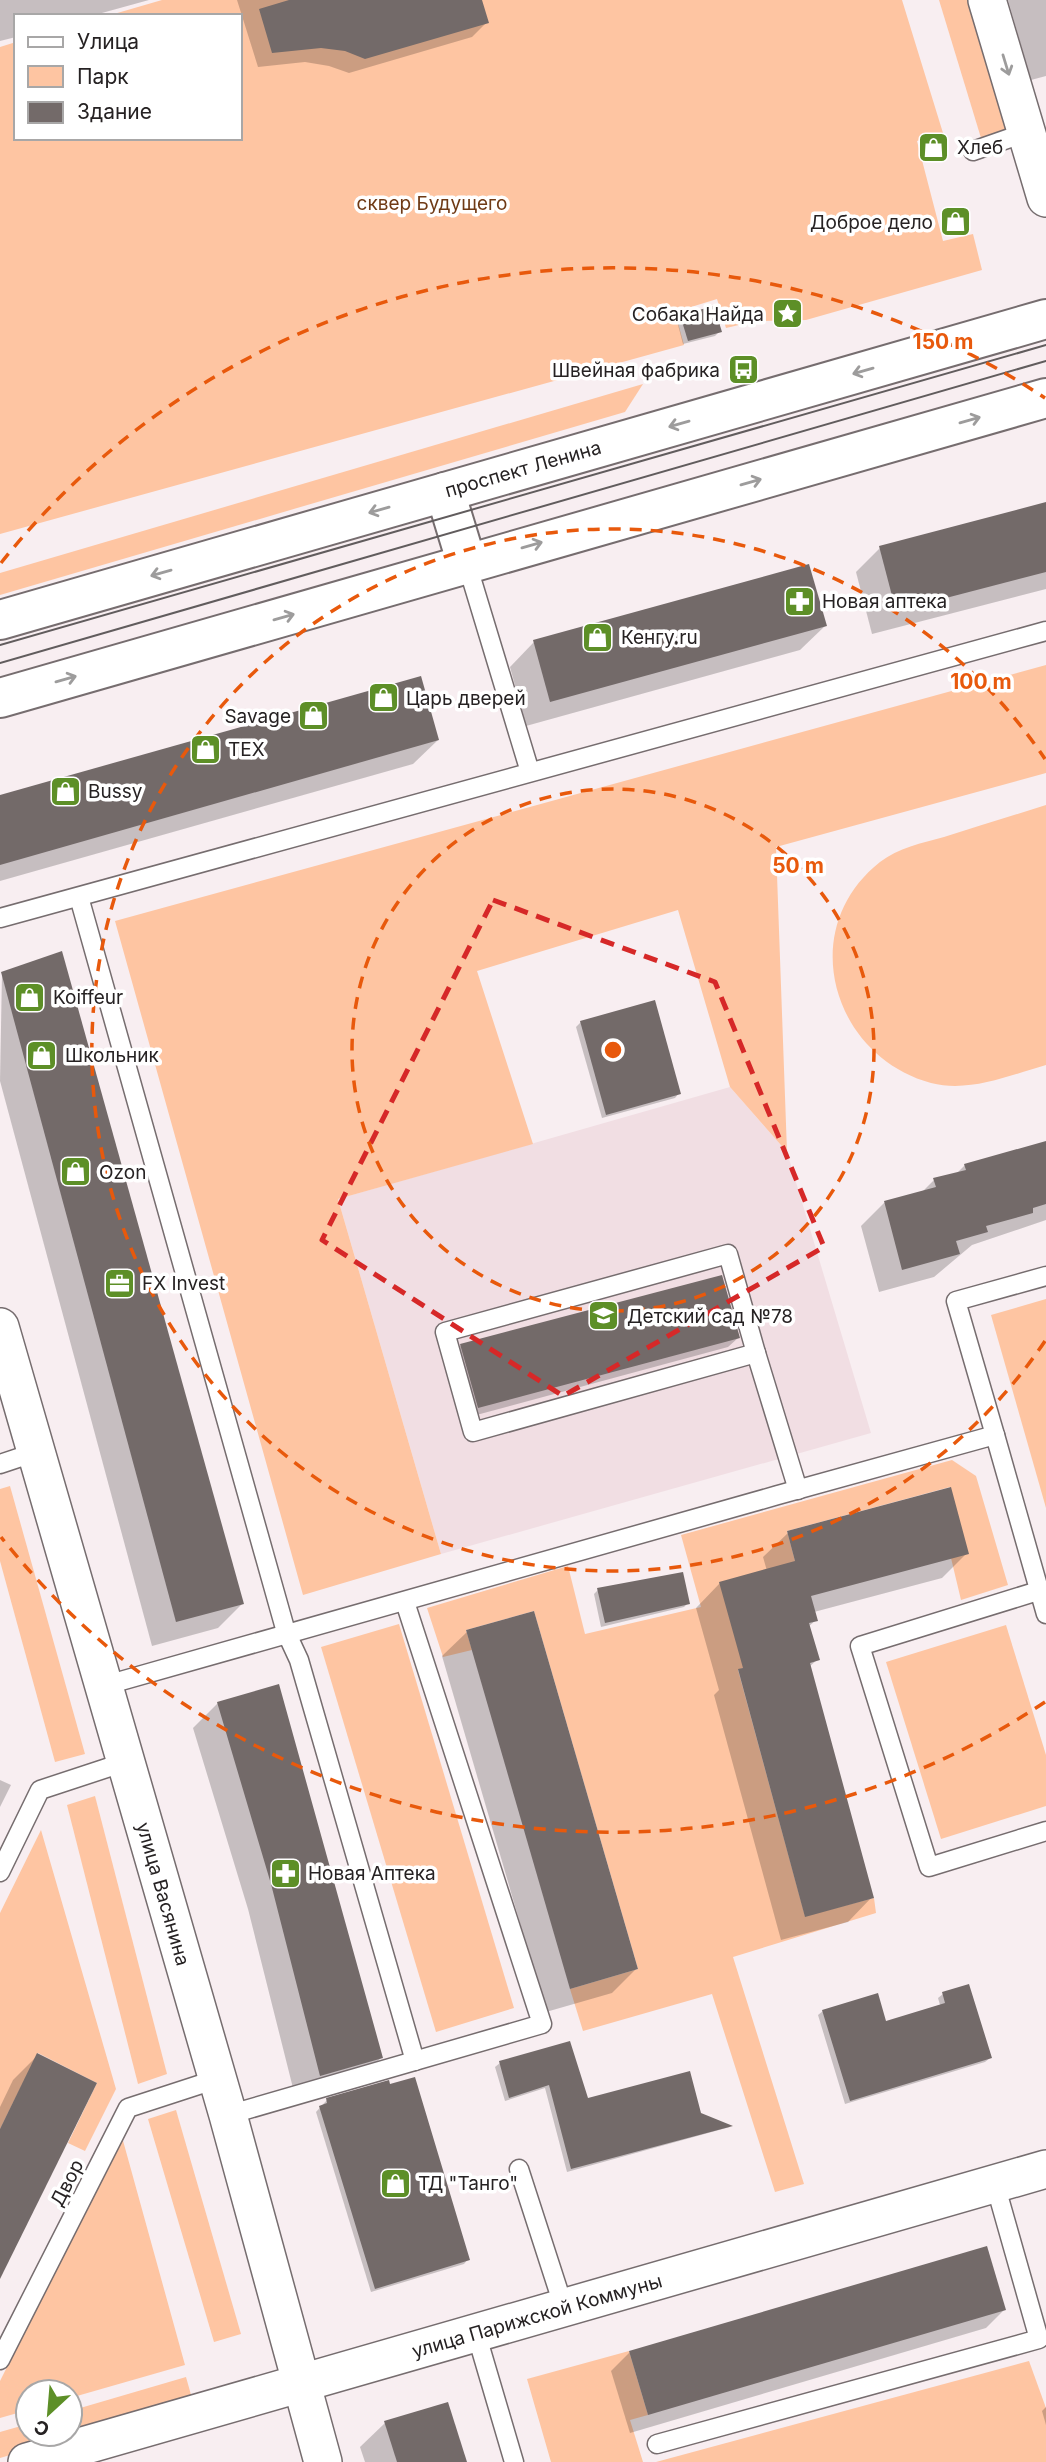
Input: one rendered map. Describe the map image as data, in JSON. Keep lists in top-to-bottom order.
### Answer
{
  "streets": {
    "highway": ["проспект Ленина"],
    "street": ["улица Васянина", "улица Парижской Коммуны"],
    "lane": ["Двор"]
  },
  "crossings": [
    ["улица Васянина", "Двор"],
    ["улица Васянина", "улица Парижской Коммуны"]
  ],
  "parks": ["сквер Будущего"],
  "places": {
    "shop": [
      "Хлеб",
      "Доброе дело",
      "Кенгу.ru",
      "Царь дверей",
      "Savage",
      "TEX",
      "Bussy",
      "Koiffeur",
      "Школьник",
      "Ozon",
      "ТД \"Танго\""
    ],
    "place": ["Собака Найда"],
    "bus stop": ["Швейная фабрика"],
    "pharmacy": ["Новая аптека", "Новая Аптека"],
    "office": ["FX Invest"],
    "school or university": ["Детский сад №78"]
  },
  "legend": ["Улица", "Парк", "Здание"],
  "north": "bottom left",
  "rings": ["150 m", "100 m", "50 m"]
}
